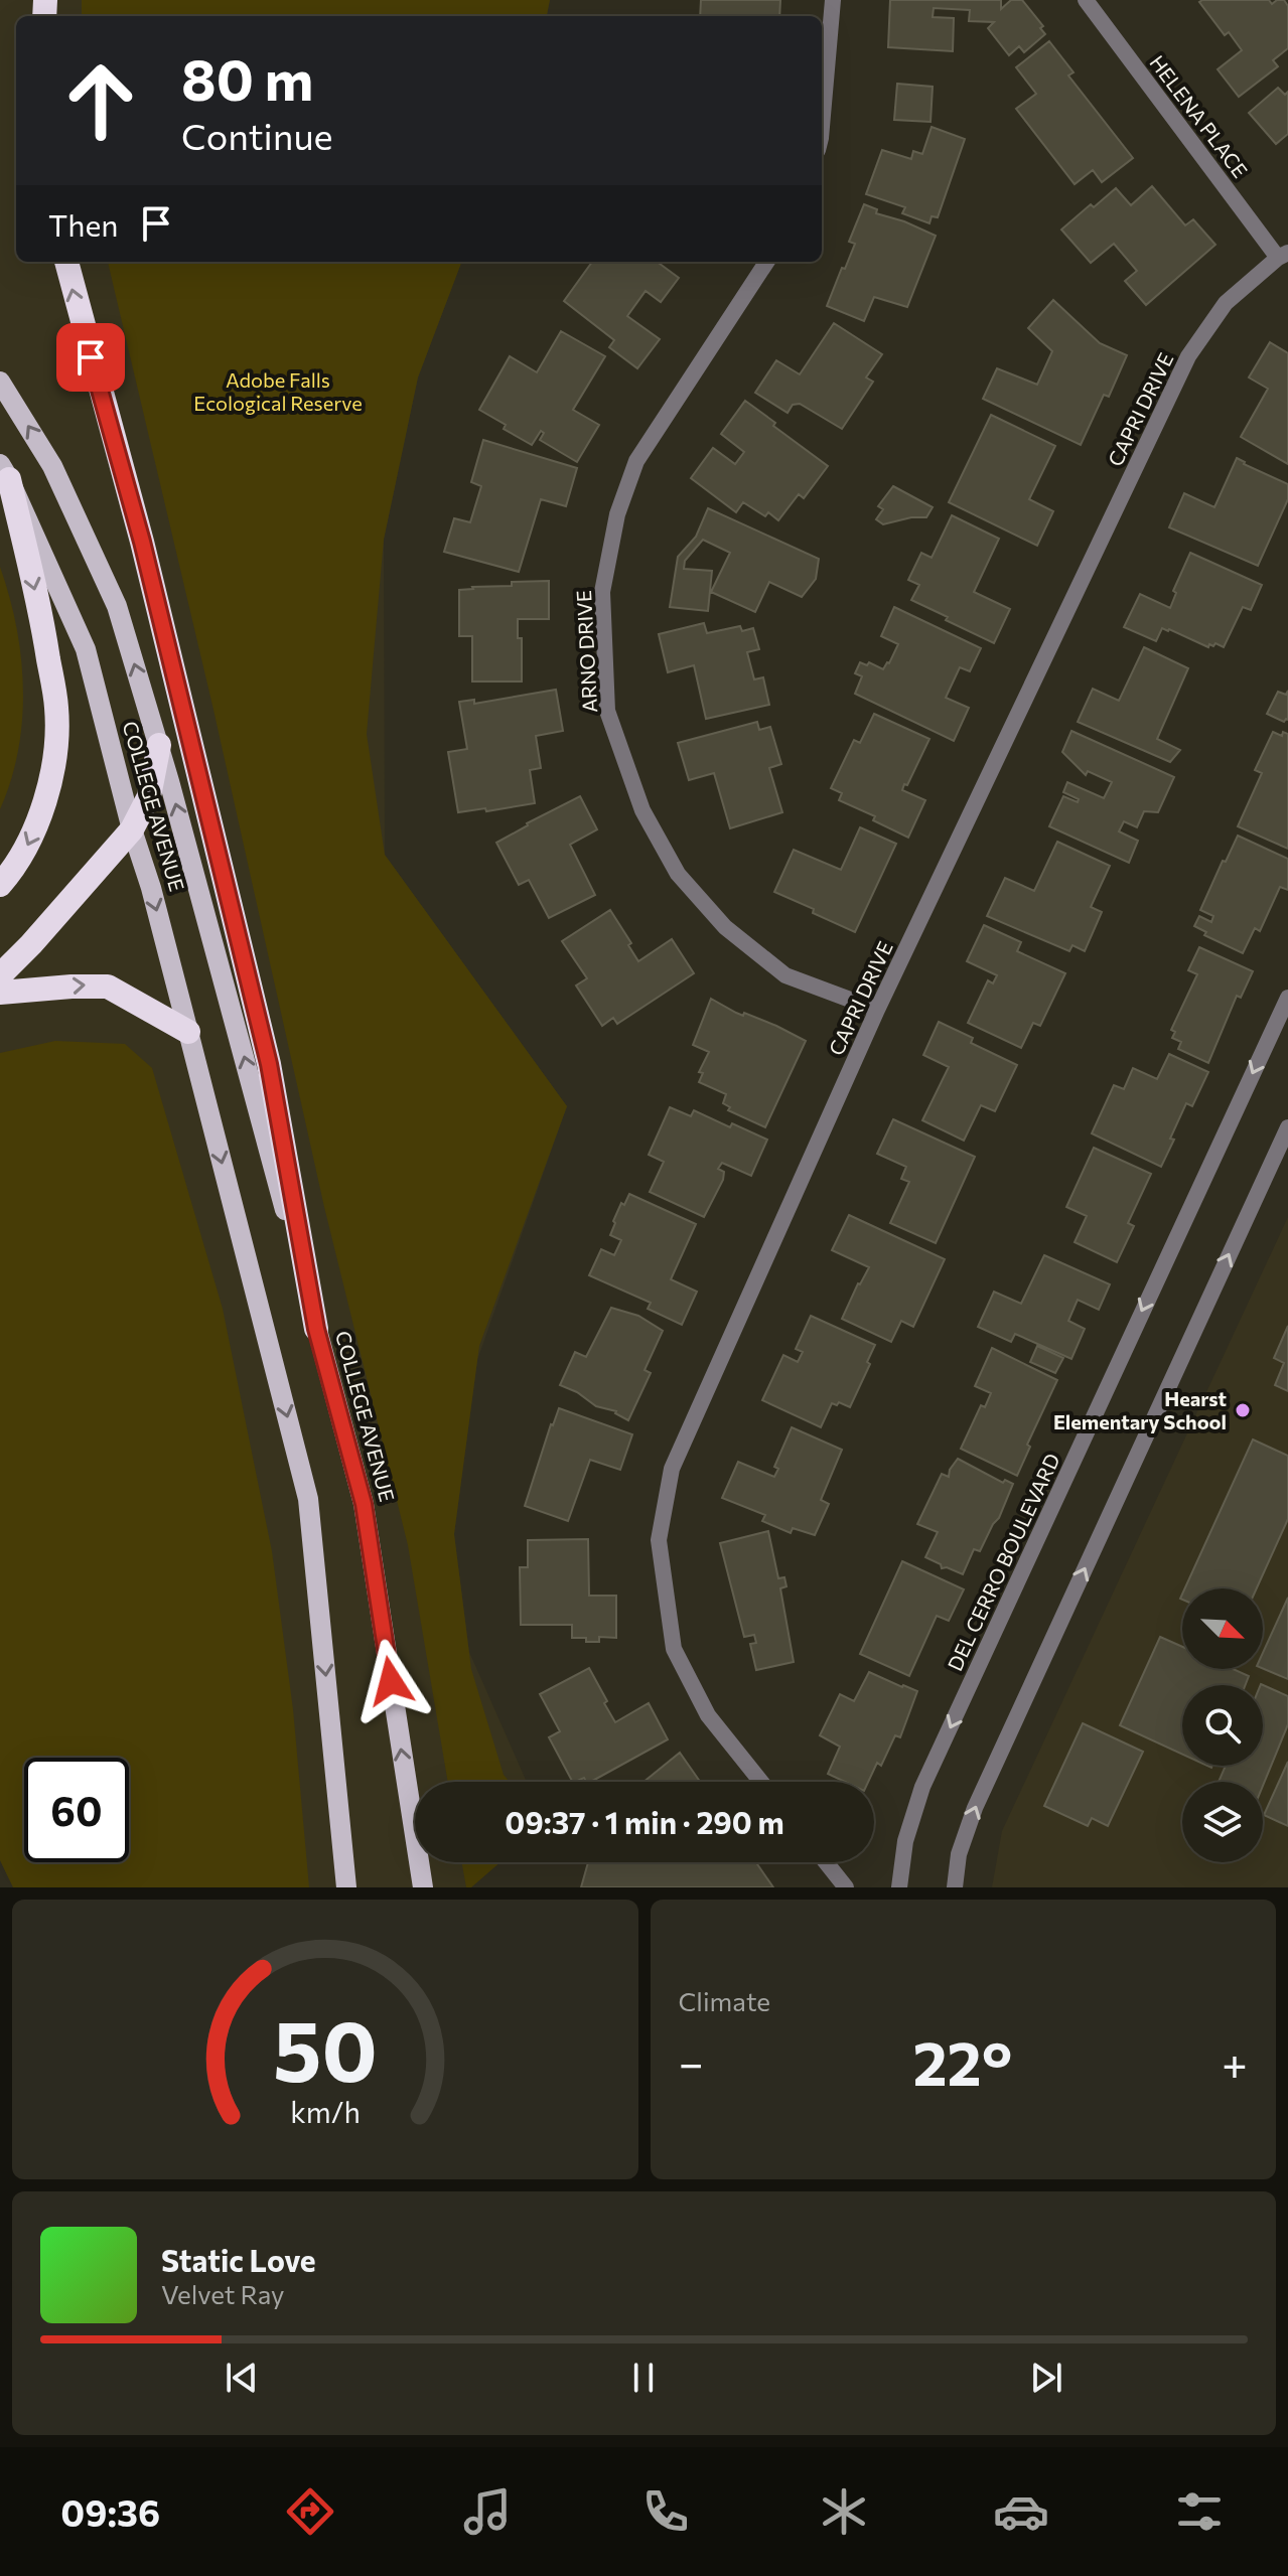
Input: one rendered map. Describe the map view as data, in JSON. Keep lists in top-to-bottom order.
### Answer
{
  "streets": {
    "main road": ["COLLEGE AVENUE"],
    "street": [
      "HELENA PLACE",
      "CAPRI DRIVE",
      "ARNO DRIVE",
      "DEL CERRO BOULEVARD"
    ]
  },
  "crossings": [
    ["HELENA PLACE", "CAPRI DRIVE"],
    ["CAPRI DRIVE", "ARNO DRIVE"]
  ],
  "parks": ["Adobe Falls Ecological Reserve"],
  "places": ["Hearst Elementary School"],
  "north": "bottom right",
  "page": {
    "turn": ["80 m", "Continue"],
    "then": "Then",
    "limit": "60",
    "trip": "09:37 · 1 min · 290 m",
    "tile": "Climate",
    "heat": ["−", "22°", "+"],
    "song": ["Static Love", "Velvet Ray"],
    "tabs": "09:36",
    "gauge": ["50", "km/h"]
  }
}
